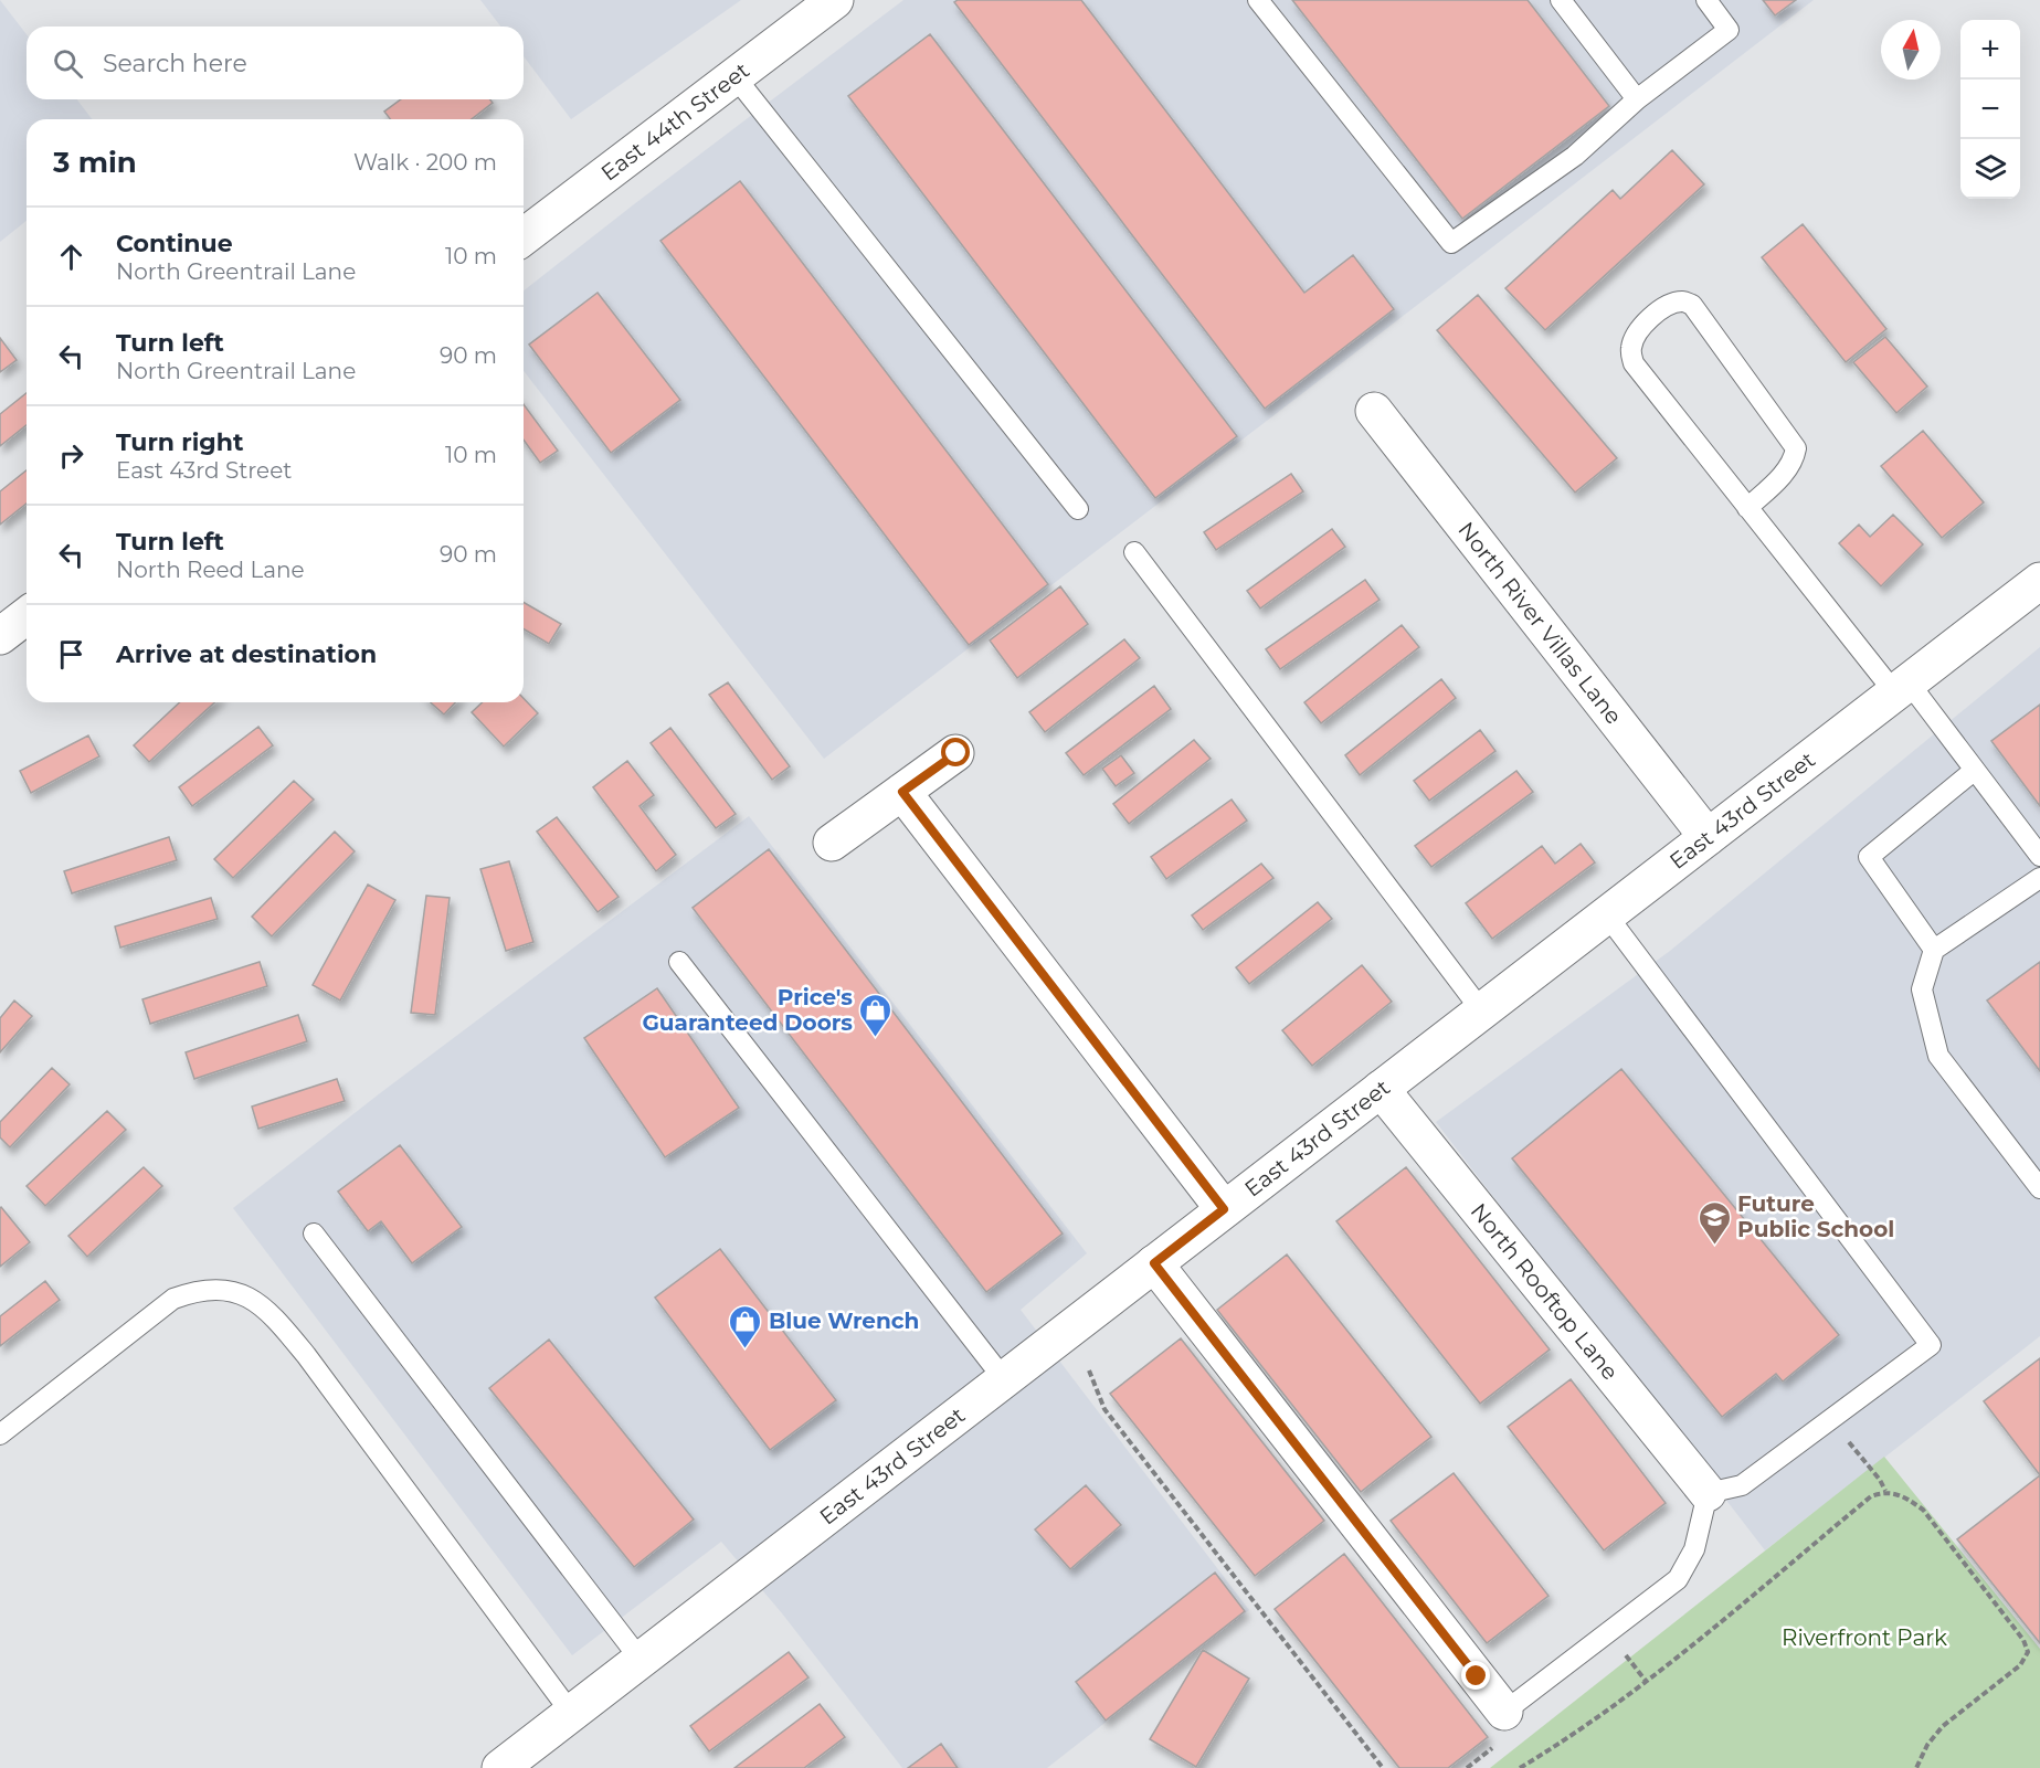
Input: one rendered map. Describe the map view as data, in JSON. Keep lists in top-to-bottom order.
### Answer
{
  "streets": {
    "street": [
      "East 44th Street",
      "North River Villas Lane",
      "East 43rd Street",
      "North Rooftop Lane"
    ]
  },
  "crossings": [
    ["North River Villas Lane", "East 43rd Street"],
    ["East 43rd Street", "North Rooftop Lane"]
  ],
  "parks": ["Riverfront Park"],
  "places": {
    "shop": ["Price's Guaranteed Doors", "Blue Wrench"],
    "school or university": ["Future Public School"]
  },
  "north": "top",
  "page": {
    "map_buttons": ["+", "−"],
    "search": "Search here",
    "heading": ["3 min", "Walk · 200 m"],
    "list": [
      ["Continue", "North Greentrail Lane", "10 m"],
      ["Turn left", "North Greentrail Lane", "90 m"],
      ["Turn right", "East 43rd Street", "10 m"],
      ["Turn left", "North Reed Lane", "90 m"],
      "Arrive at destination"
    ]
  }
}
